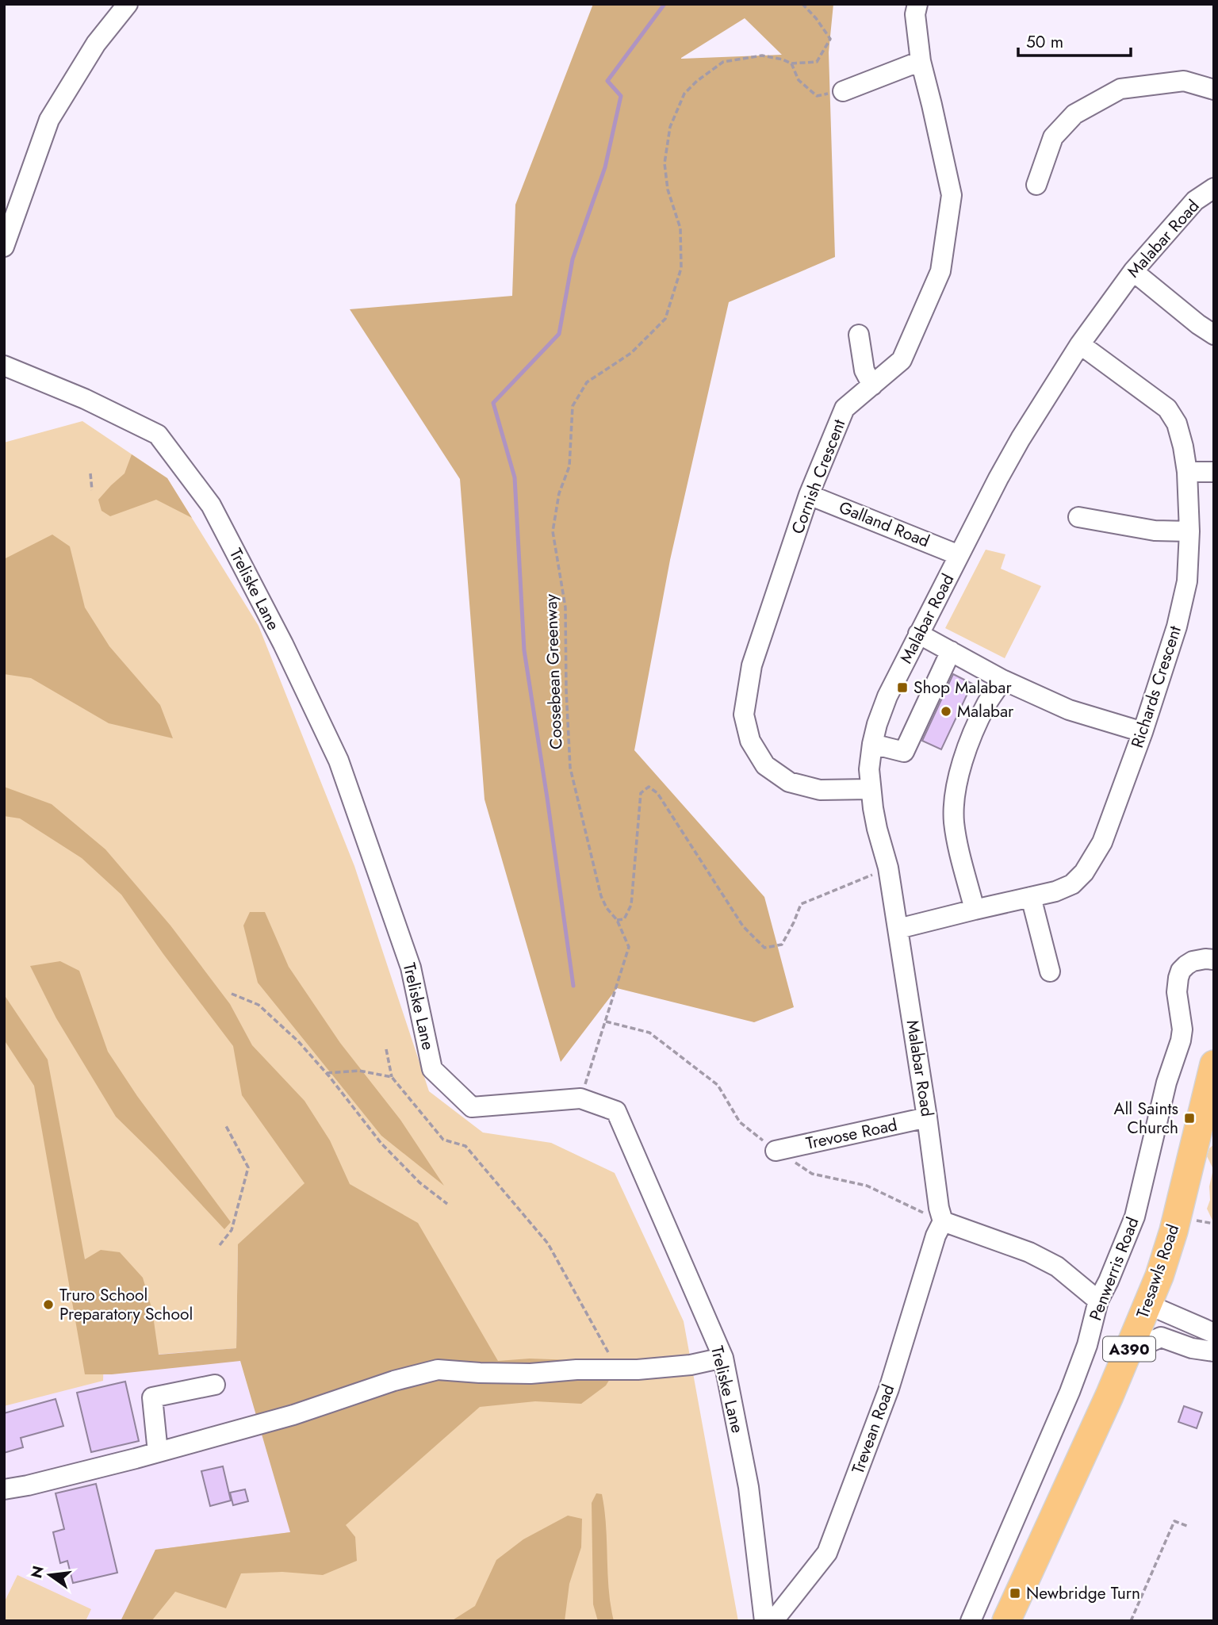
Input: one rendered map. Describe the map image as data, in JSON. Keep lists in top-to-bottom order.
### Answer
{
  "streets": {
    "highway": ["Tresawls Road", "A390"],
    "street": [
      "Malabar Road",
      "Cornish Crescent",
      "Galland Road",
      "Treliske Lane",
      "Richards Crescent",
      "Trevose Road",
      "Penwerris Road",
      "Trevean Road"
    ],
    "path": ["Coosebean Greenway"]
  },
  "crossings": [
    ["Malabar Road", "Cornish Crescent"],
    ["Malabar Road", "Galland Road"],
    ["Malabar Road", "Richards Crescent"],
    ["Malabar Road", "Trevose Road"],
    ["Malabar Road", "Trevean Road"],
    ["Cornish Crescent", "Galland Road"],
    ["Treliske Lane", "Coosebean Greenway"]
  ],
  "places": {
    "transit": ["Shop Malabar", "All Saints Church", "Newbridge Turn"],
    "other": ["Malabar", "Truro School Preparatory School"]
  },
  "scale_bar": "50 m",
  "north": "left"
}
